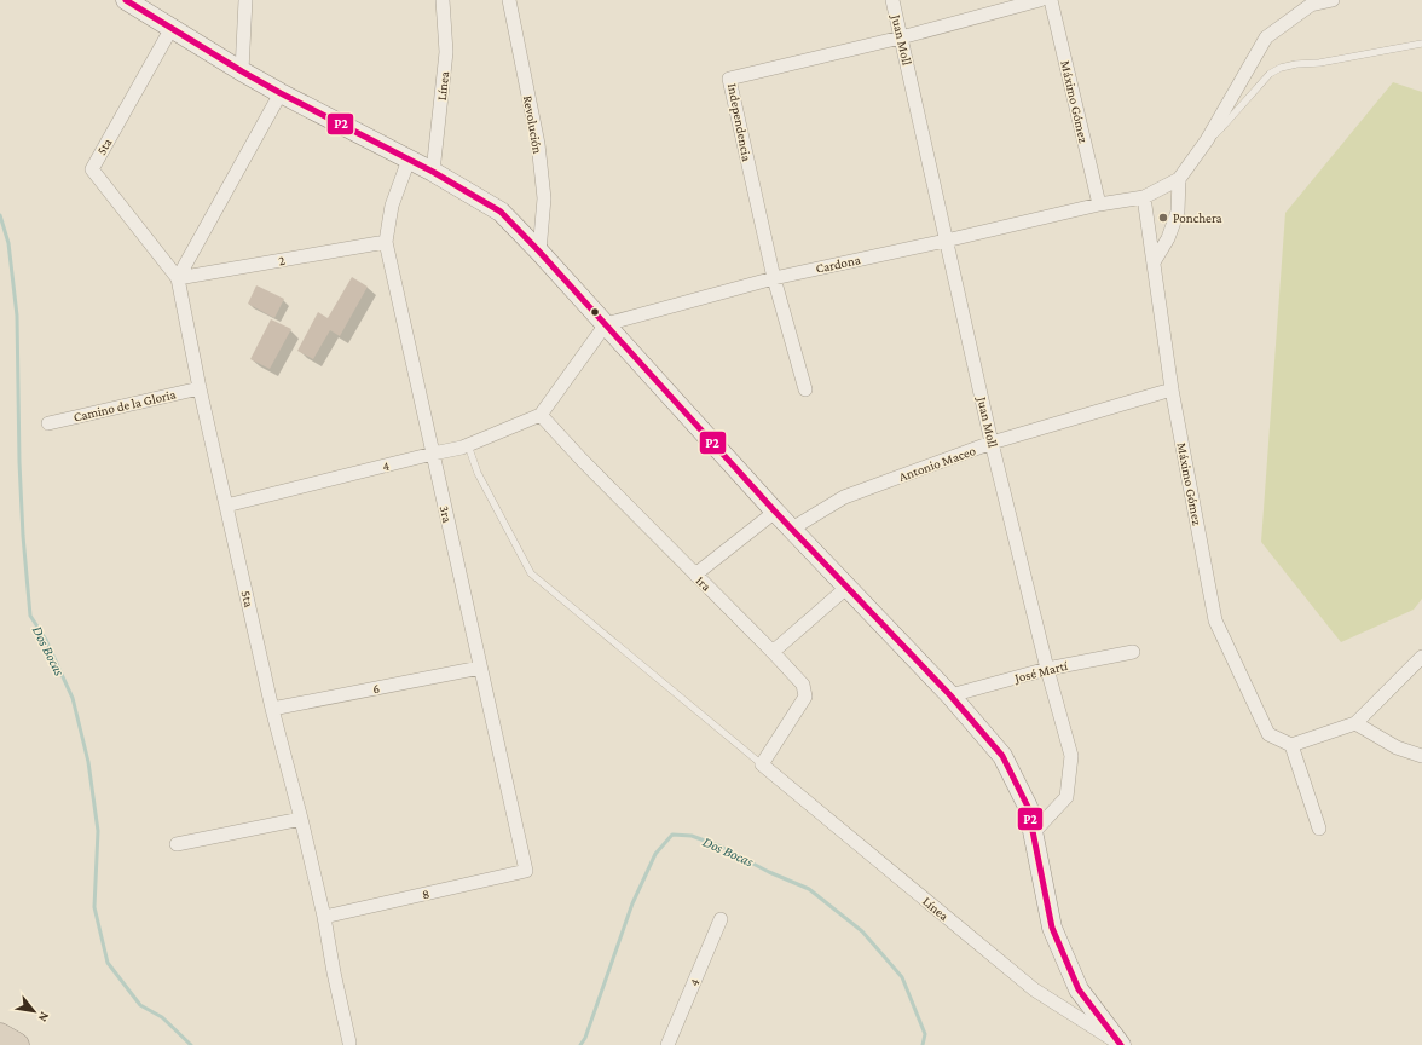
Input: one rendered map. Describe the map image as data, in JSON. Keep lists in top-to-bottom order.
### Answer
{
  "streets": {
    "street": [
      "Juan Moll",
      "Línea",
      "Máximo Gómez",
      "Independencia",
      "Revolución",
      "5ta",
      "2",
      "Cardona",
      "Camino de la Gloria",
      "Antonio Maceo",
      "4",
      "3ra",
      "1ra",
      "José Martí",
      "6",
      "8"
    ]
  },
  "crossings": [
    ["Juan Moll", "Independencia"],
    ["Juan Moll", "Cardona"],
    ["Juan Moll", "Antonio Maceo"],
    ["Juan Moll", "José Martí"],
    ["Línea", "1ra"],
    ["Máximo Gómez", "Cardona"],
    ["Máximo Gómez", "Antonio Maceo"],
    ["Independencia", "Cardona"],
    ["5ta", "2"],
    ["5ta", "Camino de la Gloria"],
    ["5ta", "4"],
    ["5ta", "6"],
    ["5ta", "8"],
    ["2", "3ra"],
    ["4", "3ra"],
    ["4", "1ra"],
    ["3ra", "6"],
    ["3ra", "8"]
  ],
  "water": ["Dos Bocas"],
  "places": ["Ponchera"],
  "lines": ["transit line P2"],
  "north": "bottom right"
}
